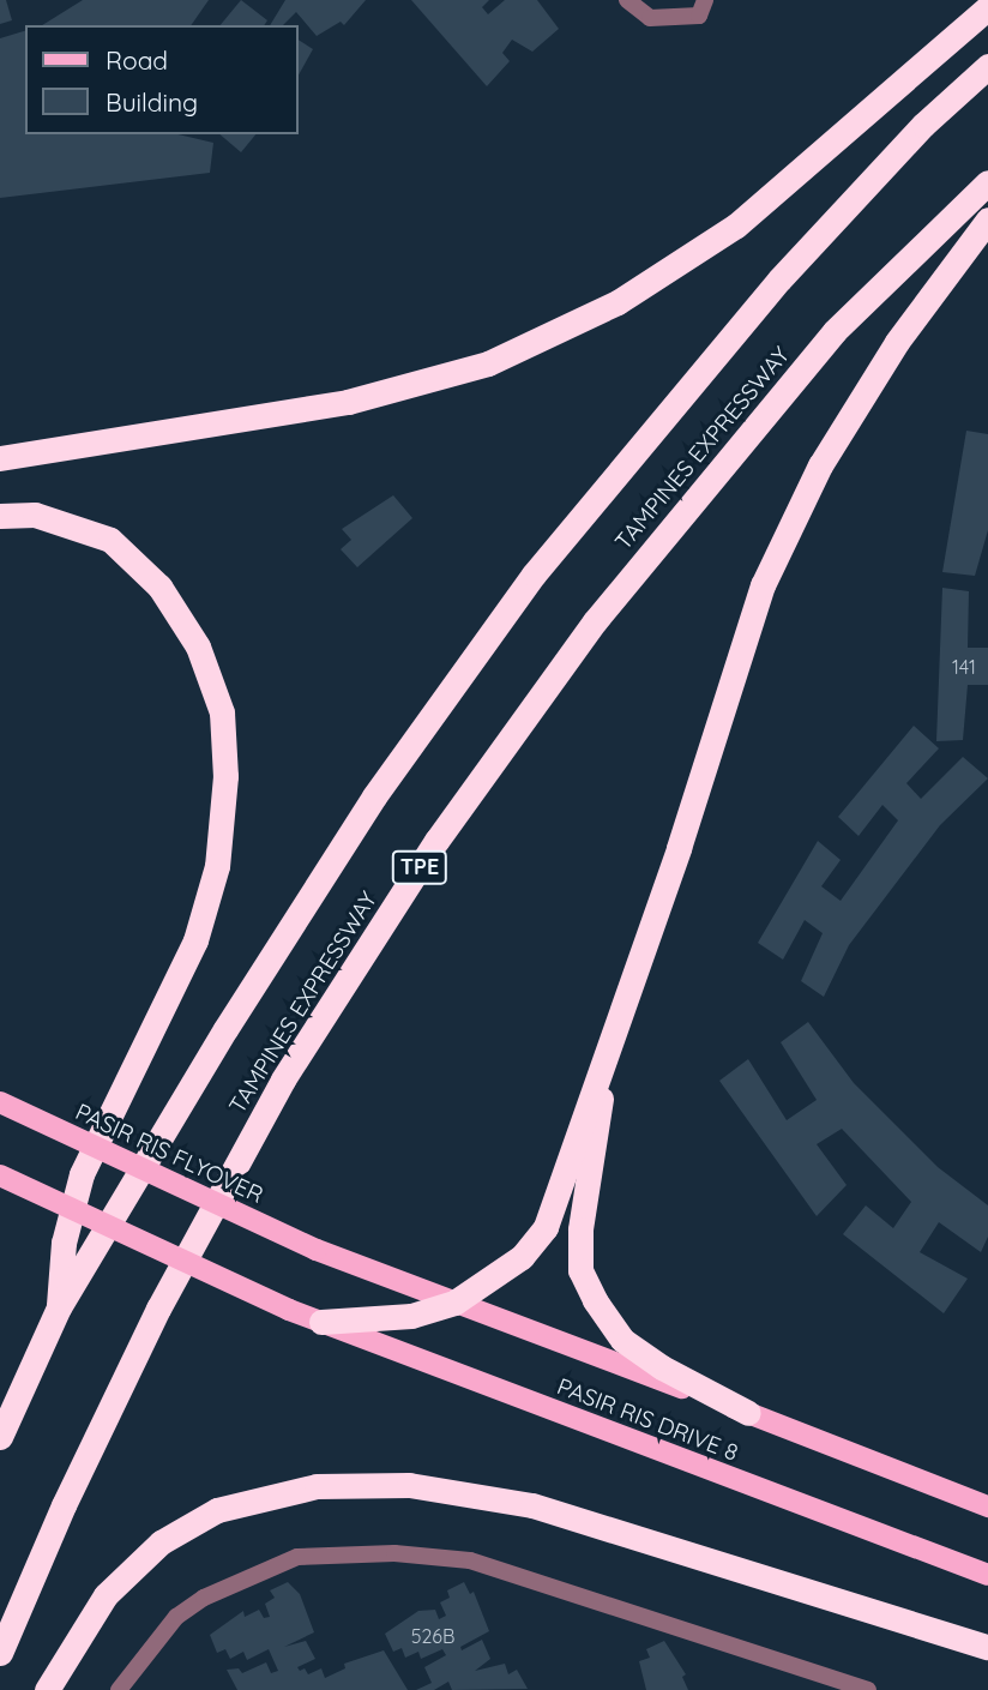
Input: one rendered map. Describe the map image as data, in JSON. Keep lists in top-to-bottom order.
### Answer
{
  "streets": {
    "highway": ["TAMPINES EXPRESSWAY", "TPE"],
    "main road": ["PASIR RIS FLYOVER", "PASIR RIS DRIVE 8"]
  },
  "crossings": [
    ["PASIR RIS FLYOVER", "PASIR RIS DRIVE 8"]
  ],
  "house_numbers": ["141", "526B"],
  "legend": ["Road", "Building"]
}
